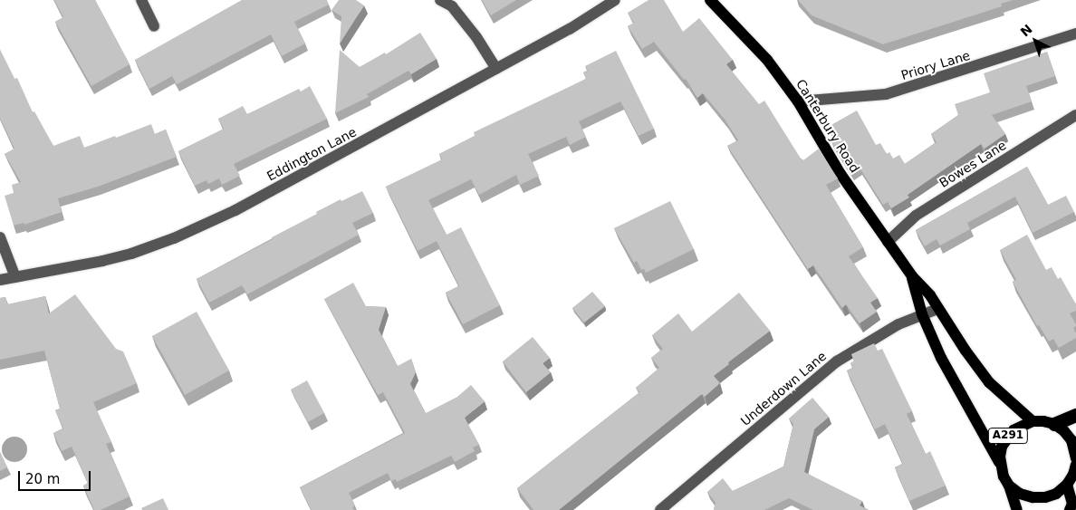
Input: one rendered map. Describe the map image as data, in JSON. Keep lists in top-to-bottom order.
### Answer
{
  "streets": {
    "main road": ["Canterbury Road", "A291"],
    "street": [
      "Priory Lane",
      "Eddington Lane",
      "Bowes Lane",
      "Underdown Lane"
    ]
  },
  "crossings": [
    ["Priory Lane", "Canterbury Road"],
    ["Canterbury Road", "Bowes Lane"],
    ["Canterbury Road", "Underdown Lane"],
    ["Canterbury Road", "A291"]
  ],
  "scale_bar": "20 m",
  "north": "top left"
}
